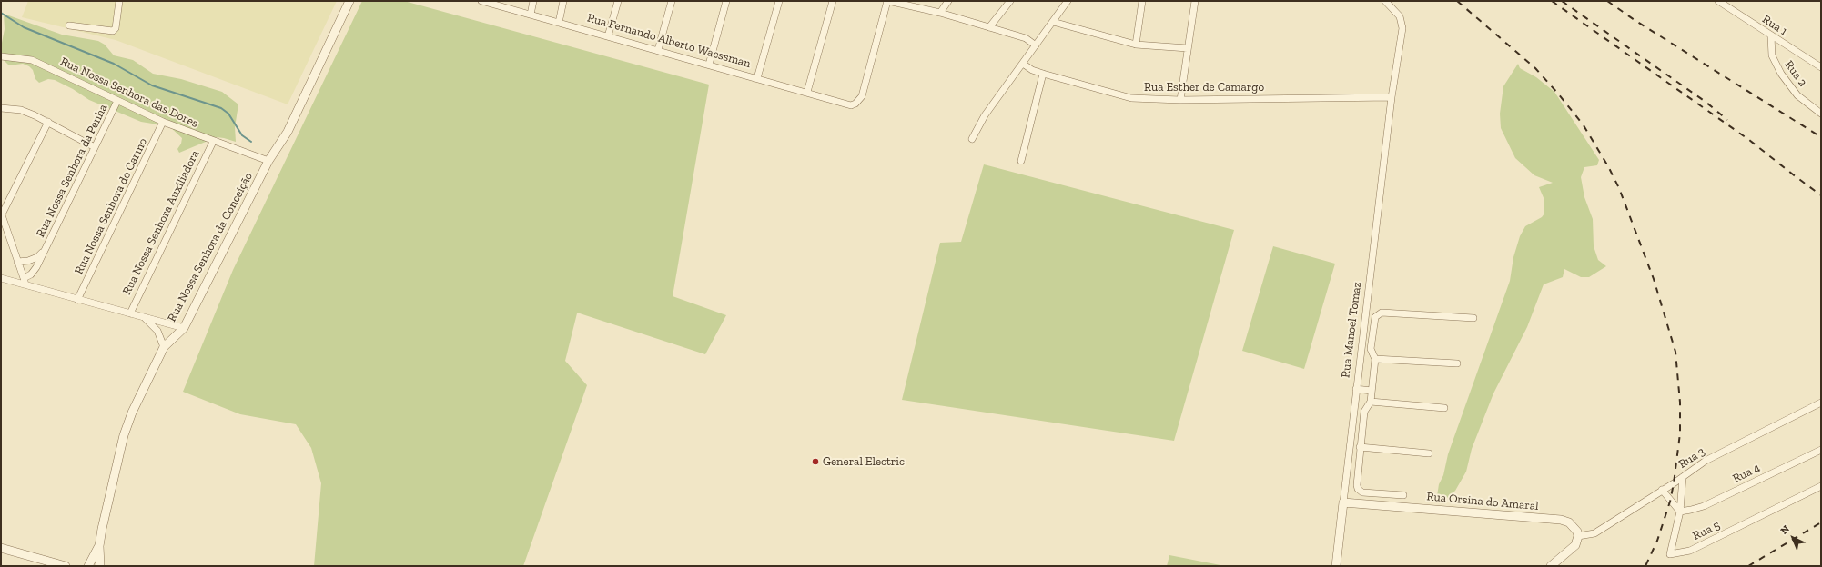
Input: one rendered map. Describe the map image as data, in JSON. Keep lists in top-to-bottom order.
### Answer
{
  "streets": {
    "street": [
      "Rua 1",
      "Rua Fernando Alberto Waessman",
      "Rua 2",
      "Rua Esther de Camargo",
      "Rua Nossa Senhora das Dores",
      "Rua Nossa Senhora da Penha",
      "Rua Nossa Senhora do Carmo",
      "Rua Nossa Senhora Auxiliadora",
      "Rua Nossa Senhora da Conceição",
      "Rua Manoel Tomaz",
      "Rua 3",
      "Rua 4",
      "Rua Orsina do Amaral",
      "Rua 5"
    ]
  },
  "crossings": [
    ["Rua 1", "Rua 2"],
    ["Rua Esther de Camargo", "Rua Manoel Tomaz"],
    ["Rua Nossa Senhora das Dores", "Rua Nossa Senhora da Penha"],
    ["Rua Nossa Senhora das Dores", "Rua Nossa Senhora do Carmo"],
    ["Rua Nossa Senhora das Dores", "Rua Nossa Senhora Auxiliadora"],
    ["Rua Nossa Senhora das Dores", "Rua Nossa Senhora da Conceição"],
    ["Rua Manoel Tomaz", "Rua Orsina do Amaral"],
    ["Rua 3", "Rua Orsina do Amaral"],
    ["Rua 3", "Rua 5"],
    ["Rua 4", "Rua 5"]
  ],
  "places": ["General Electric"],
  "north": "top left"
}
